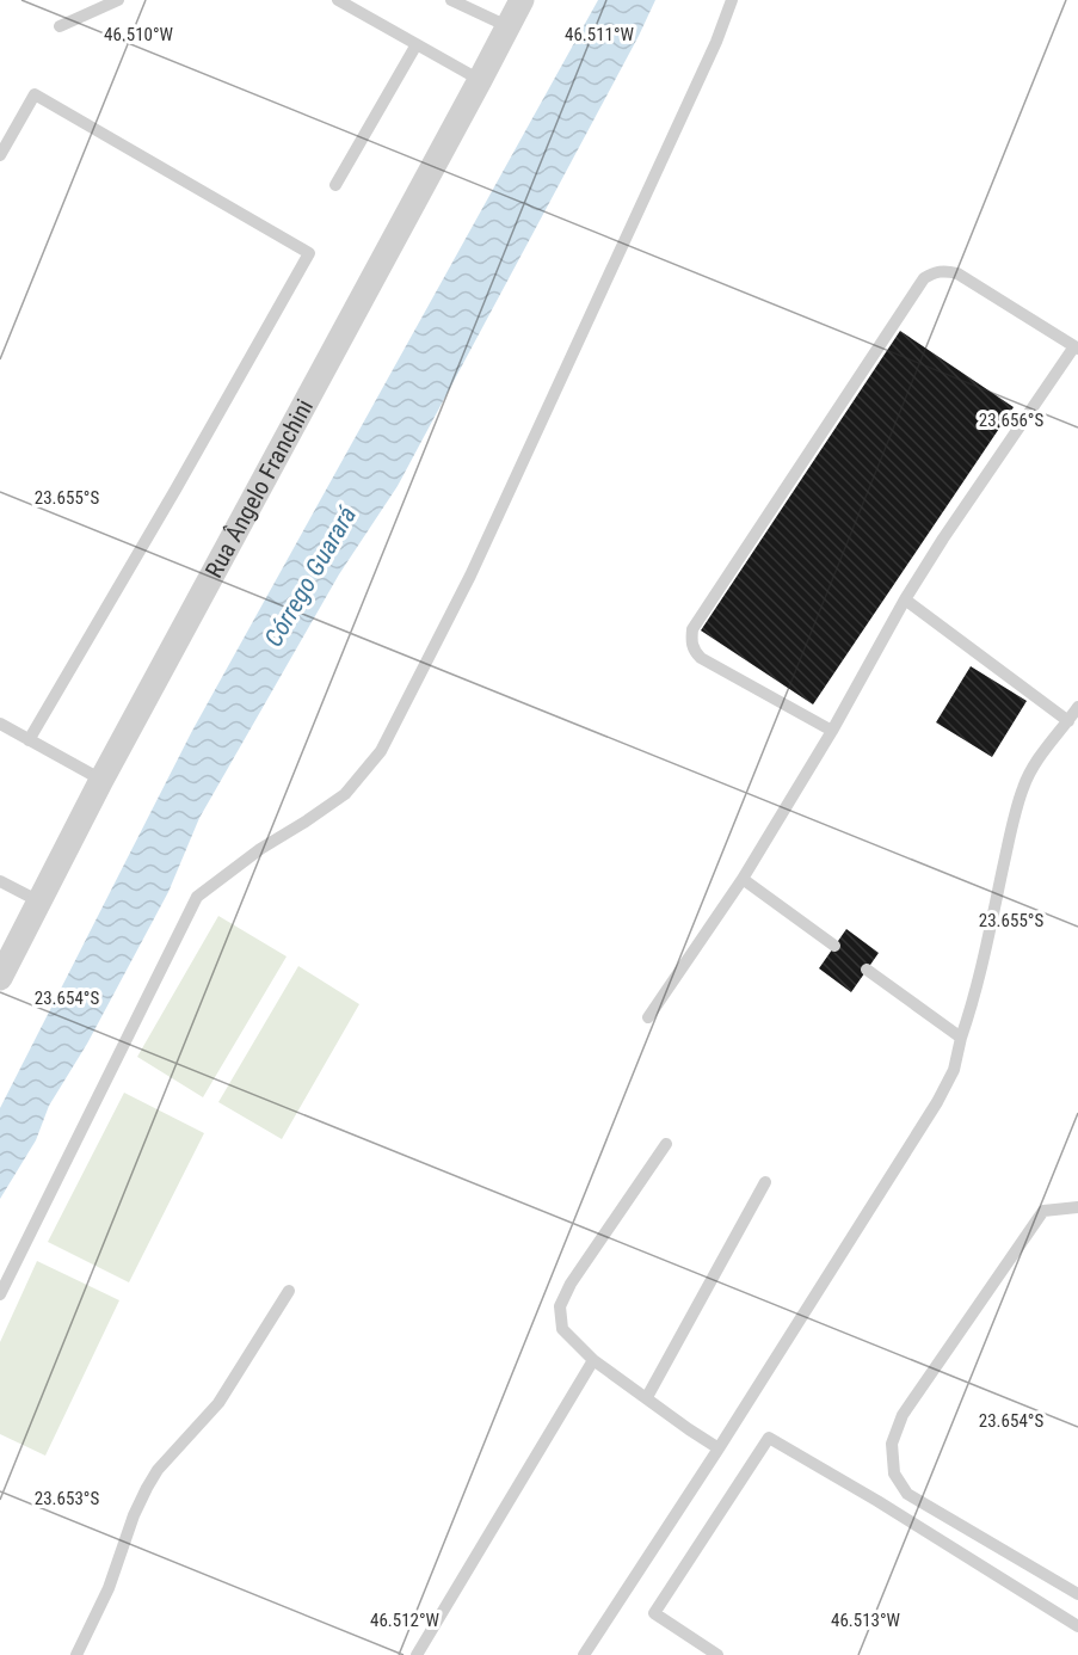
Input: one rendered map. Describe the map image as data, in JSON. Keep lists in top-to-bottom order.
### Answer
{
  "streets": {
    "street": ["Rua Ângelo Franchini"]
  },
  "water": ["Córrego Guarará"],
  "coordinates": [
    "46.510°W",
    "46.511°W",
    "23.656°S",
    "23.655°S",
    "23.654°S",
    "23.653°S",
    "46.512°W",
    "46.513°W"
  ]
}
